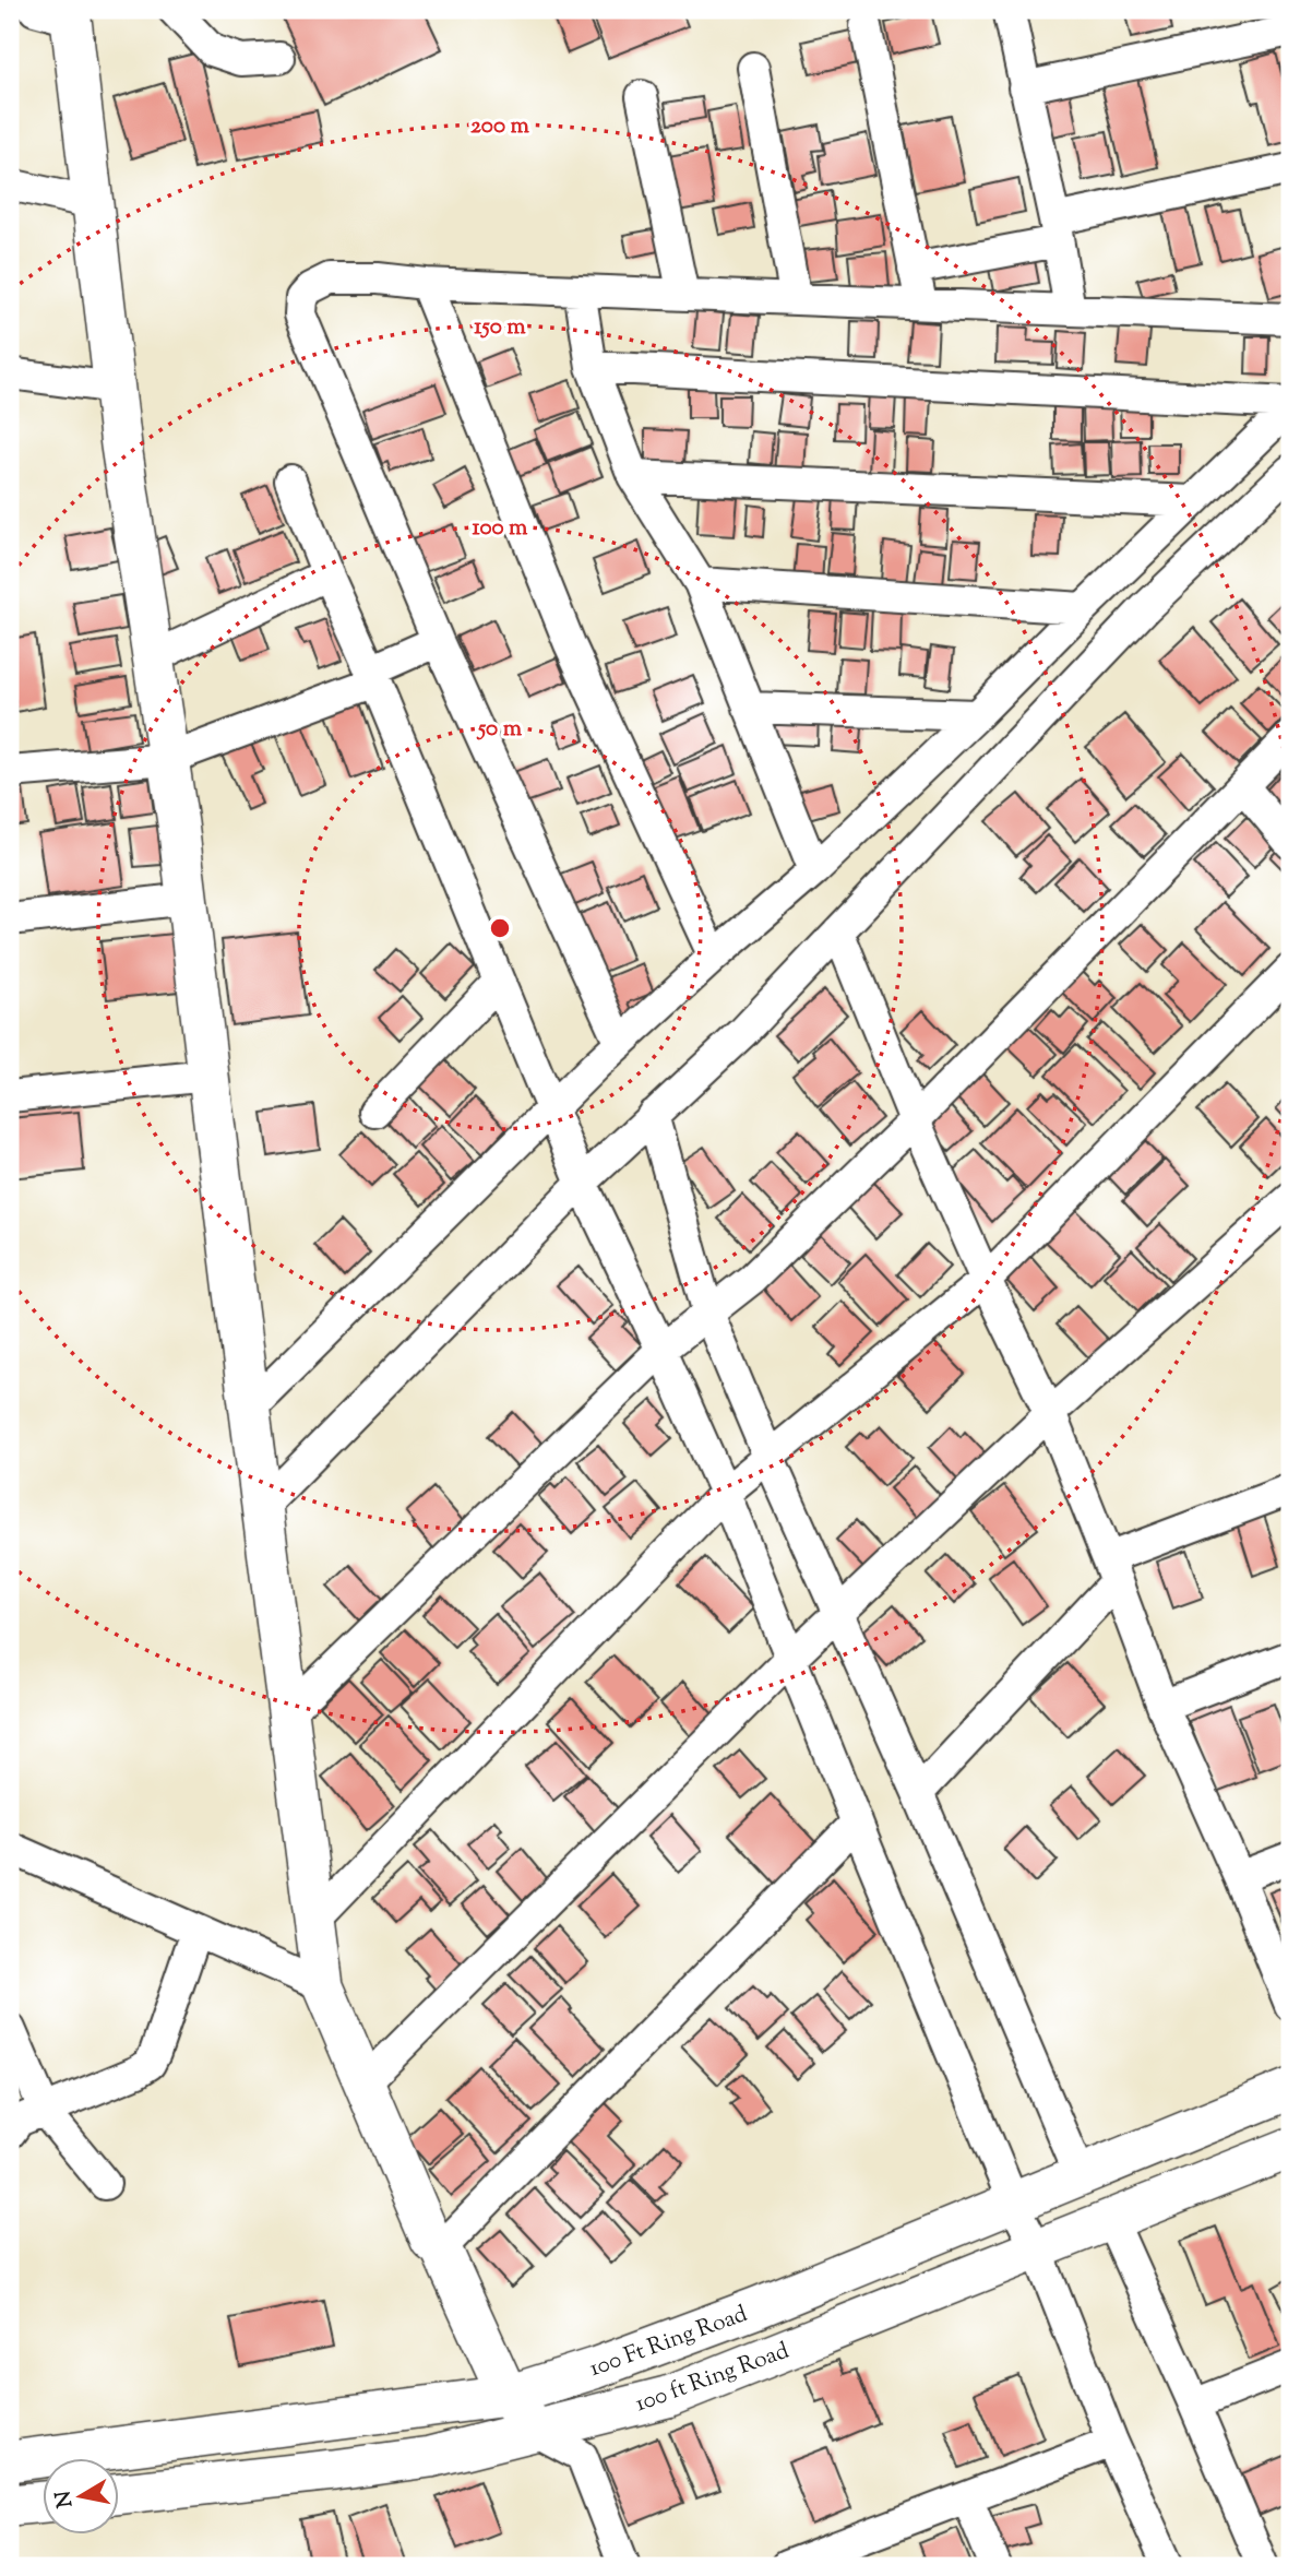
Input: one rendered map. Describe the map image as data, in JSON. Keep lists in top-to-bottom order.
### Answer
{
  "streets": {
    "main road": ["100 Ft Ring Road", "100 ft Ring Road"]
  },
  "north": "left",
  "rings": [
    "200 m",
    "150 m",
    "100 m",
    "50 m"
  ]
}
